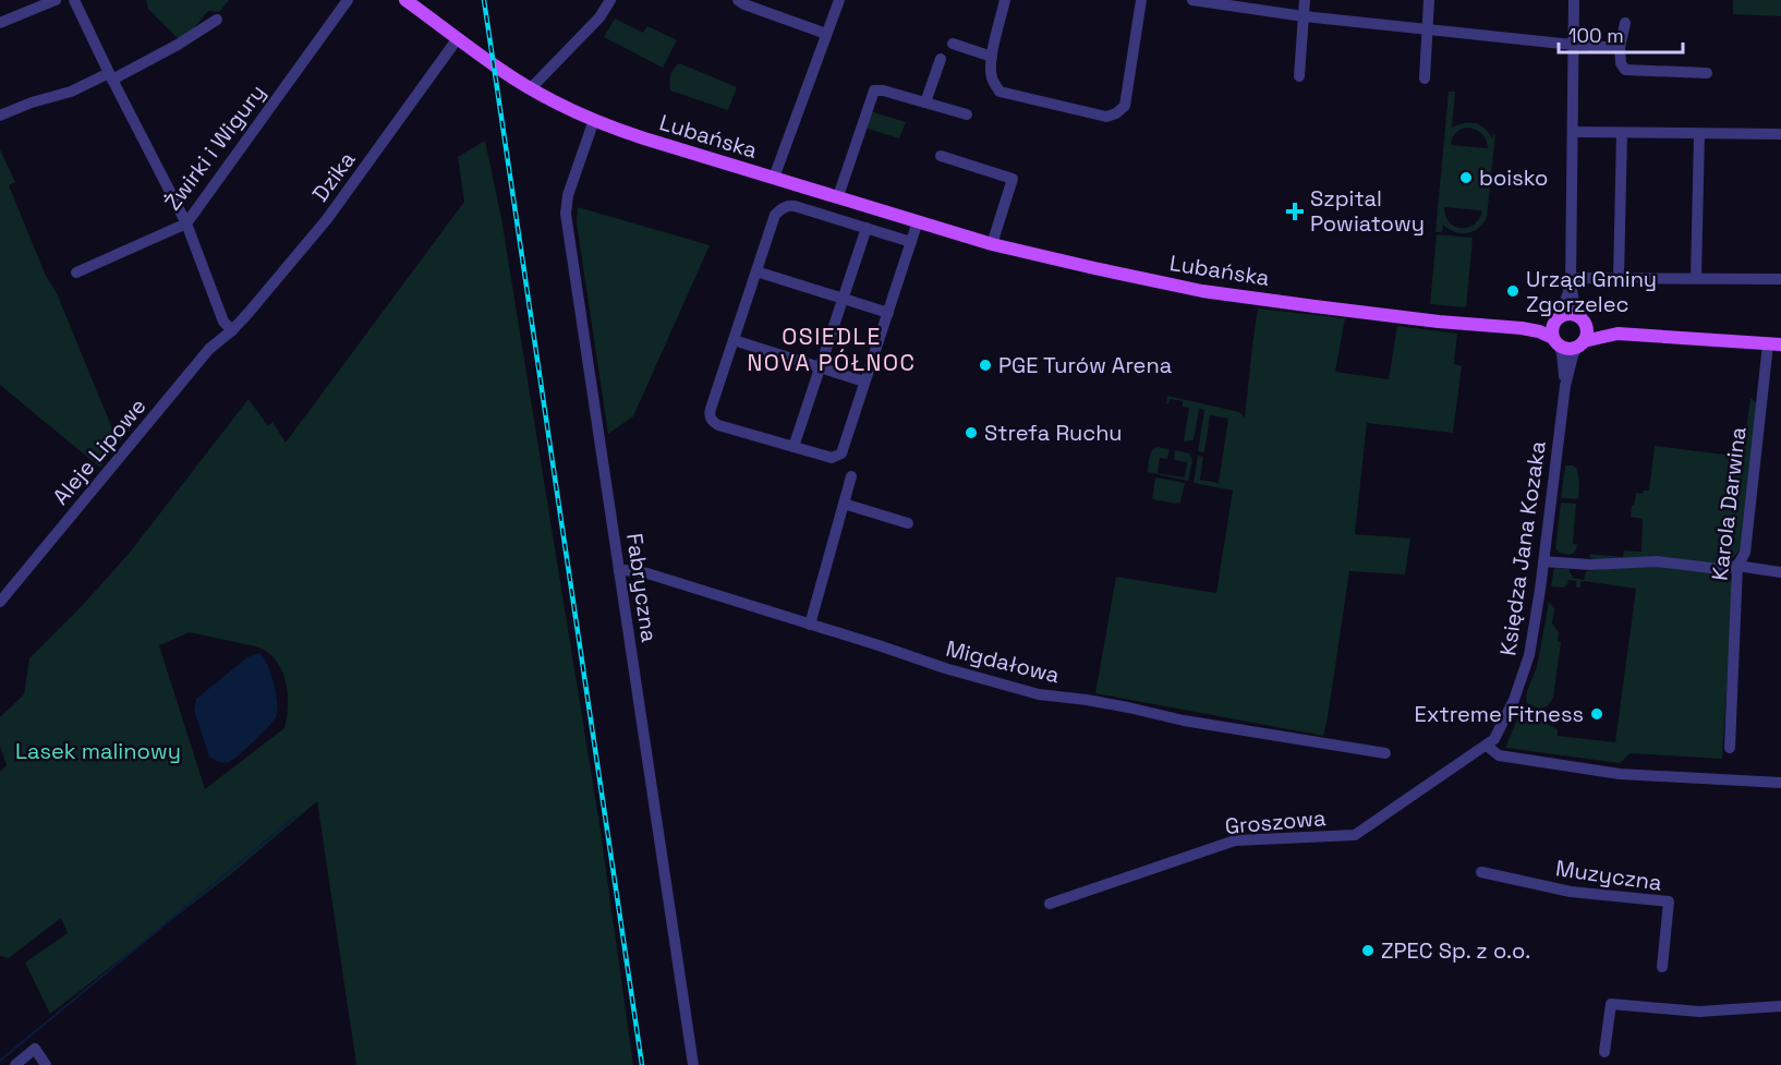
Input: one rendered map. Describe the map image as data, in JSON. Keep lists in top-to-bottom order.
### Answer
{
  "streets": {
    "main road": ["Lubańska"],
    "street": [
      "Żwirki i Wigury",
      "Dzika",
      "Aleje Lipowe",
      "Karola Darwina",
      "Księdza Jana Kozaka",
      "Fabryczna",
      "Migdałowa",
      "Groszowa",
      "Muzyczna"
    ]
  },
  "crossings": [
    ["Lubańska", "Dzika"],
    ["Lubańska", "Księdza Jana Kozaka"],
    ["Lubańska", "Fabryczna"],
    ["Dzika", "Aleje Lipowe"],
    ["Księdza Jana Kozaka", "Groszowa"],
    ["Fabryczna", "Migdałowa"]
  ],
  "districts": ["OSIEDLE NOVA PÓŁNOC"],
  "parks": ["Lasek malinowy"],
  "places": {
    "other": [
      "boisko",
      "Urząd Gminy Zgorzelec",
      "PGE Turów Arena",
      "Strefa Ruchu",
      "Extreme Fitness",
      "ZPEC Sp. z o.o."
    ],
    "health": ["Szpital Powiatowy"]
  },
  "scale_bar": "100 m"
}
